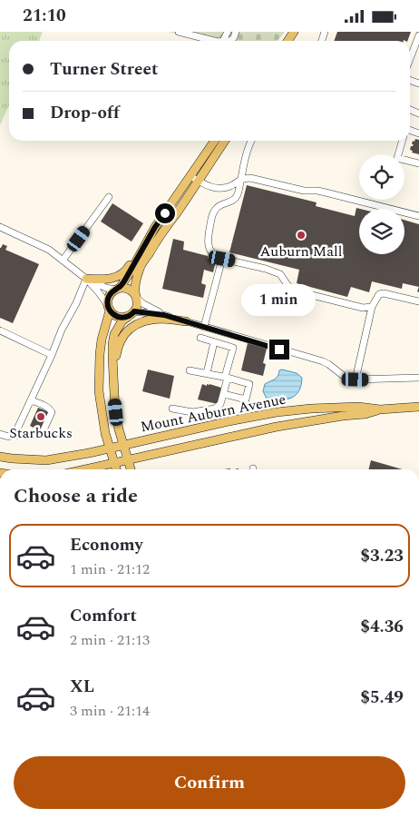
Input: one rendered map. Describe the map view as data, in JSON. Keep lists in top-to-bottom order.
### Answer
{
  "streets": {
    "main road": ["Mount Auburn Avenue"]
  },
  "places": ["Auburn Mall", "Starbucks"],
  "page": {
    "status": "21:10",
    "banner": ["Turner Street", "Drop-off"],
    "bubble": "1 min",
    "heading": "Choose a ride",
    "list": [
      {
        "name": "Economy",
        "note": "1 min · 21:12",
        "value": "$3.23"
      },
      {
        "name": "Comfort",
        "note": "2 min · 21:13",
        "value": "$4.36"
      },
      {
        "name": "XL",
        "note": "3 min · 21:14",
        "value": "$5.49"
      }
    ],
    "buttons": "Confirm"
  }
}
